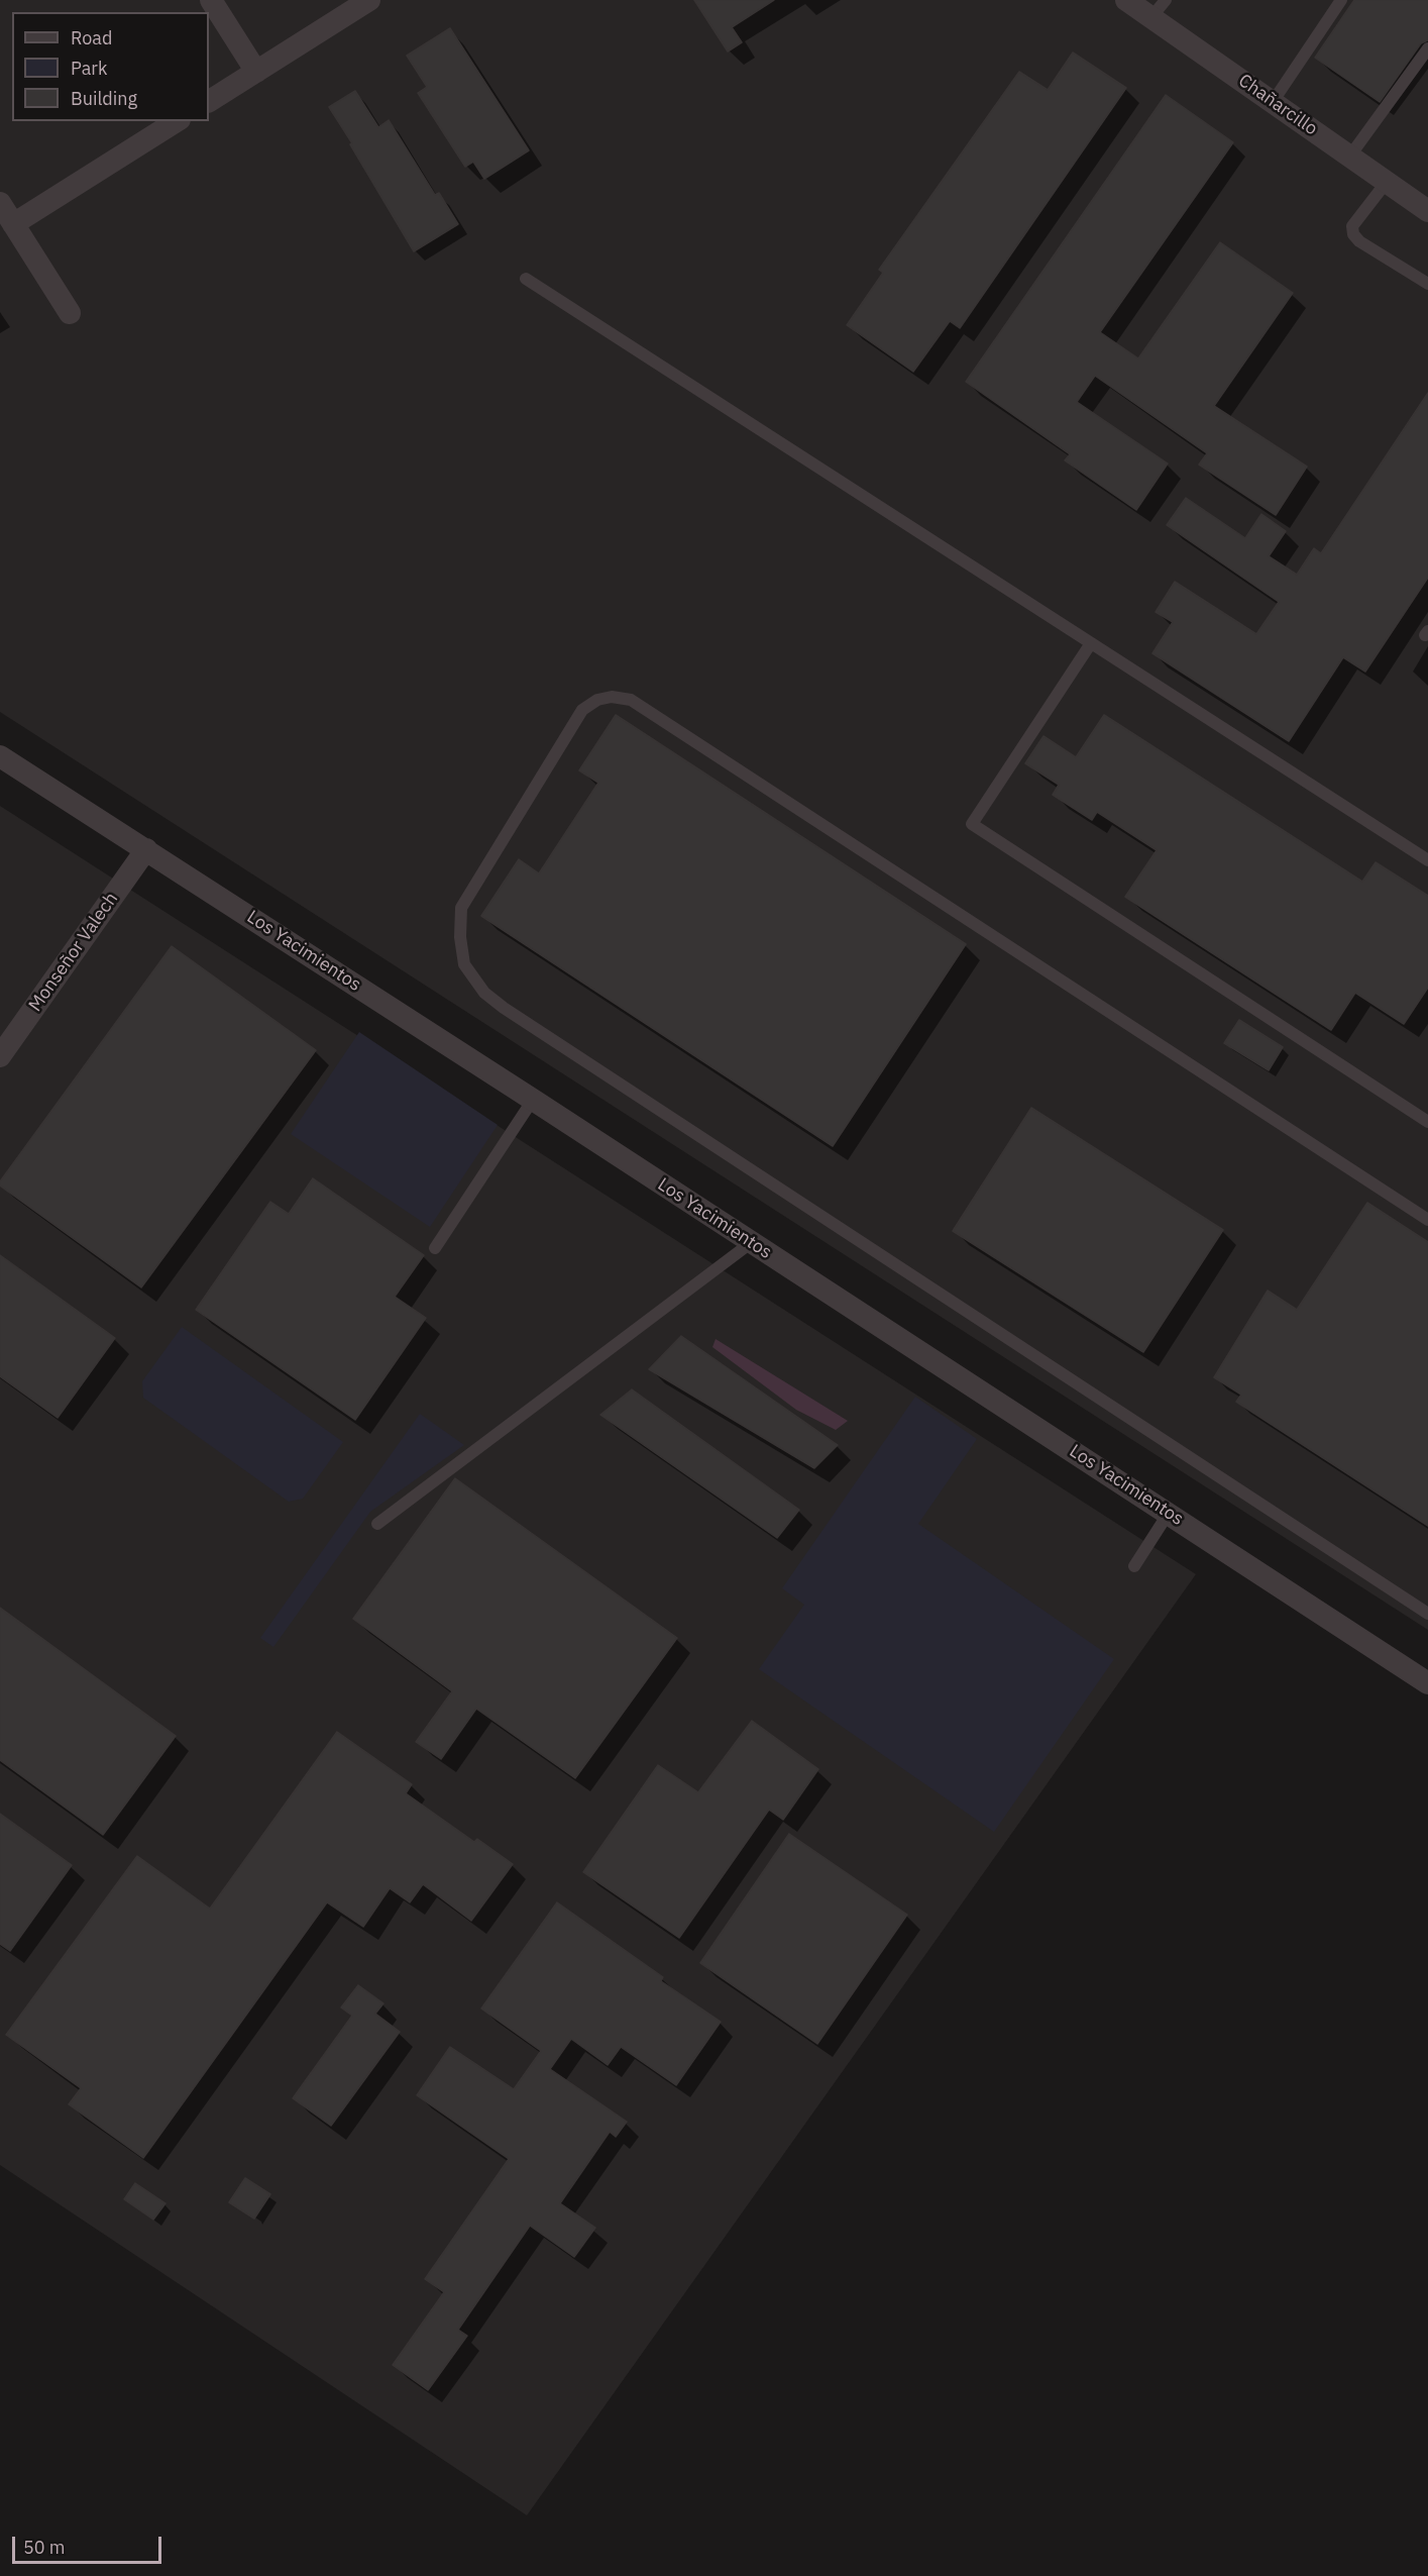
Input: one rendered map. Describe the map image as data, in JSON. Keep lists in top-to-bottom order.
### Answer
{
  "streets": {
    "street": ["Chañarcillo", "Los Yacimientos", "Monseñor Valech"]
  },
  "crossings": [
    ["Los Yacimientos", "Monseñor Valech"]
  ],
  "legend": ["Road", "Park", "Building"],
  "scale_bar": "50 m"
}
